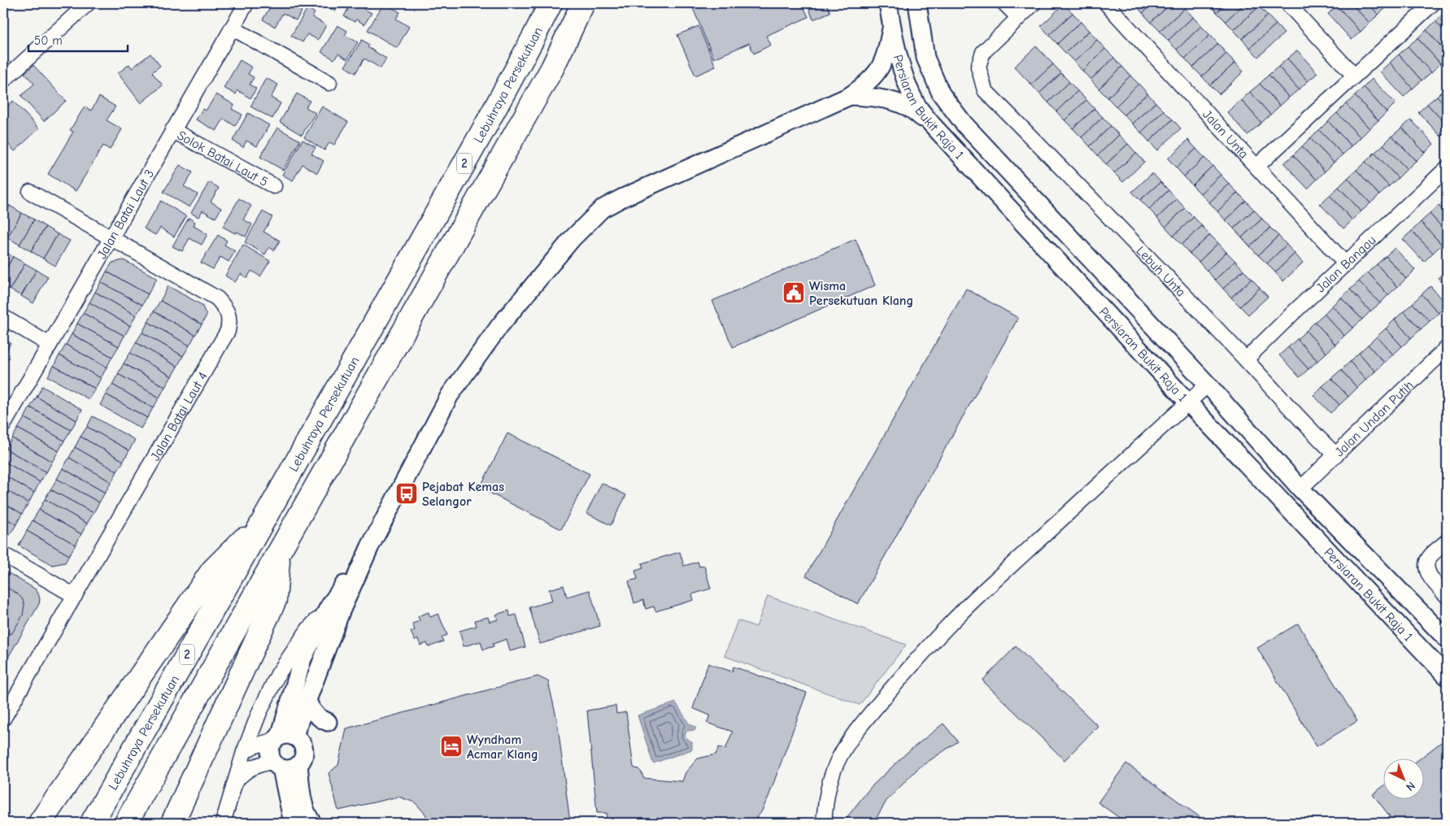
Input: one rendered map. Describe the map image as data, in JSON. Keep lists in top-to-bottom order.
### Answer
{
  "streets": {
    "highway": ["Lebuhraya Persekutuan", "2"],
    "street": [
      "Persiaran Bukit Raja 1",
      "Jalan Unta",
      "Solok Batai Laut 5",
      "Jalan Batai Laut 3",
      "Jalan Bangau",
      "Lebuh Unta",
      "Jalan Batai Laut 4",
      "Jalan Undan Putih"
    ]
  },
  "crossings": [
    ["Persiaran Bukit Raja 1", "Jalan Undan Putih"],
    ["Jalan Unta", "Jalan Bangau"],
    ["Solok Batai Laut 5", "Jalan Batai Laut 3"],
    ["Jalan Batai Laut 3", "Jalan Batai Laut 4"],
    ["Jalan Bangau", "Lebuh Unta"],
    ["Lebuh Unta", "Jalan Undan Putih"]
  ],
  "places": {
    "public building": ["Wisma Persekutuan Klang"],
    "bus stop": ["Pejabat Kemas Selangor"],
    "hotel": ["Wyndham Acmar Klang"]
  },
  "scale_bar": "50 m",
  "north": "bottom right"
}
